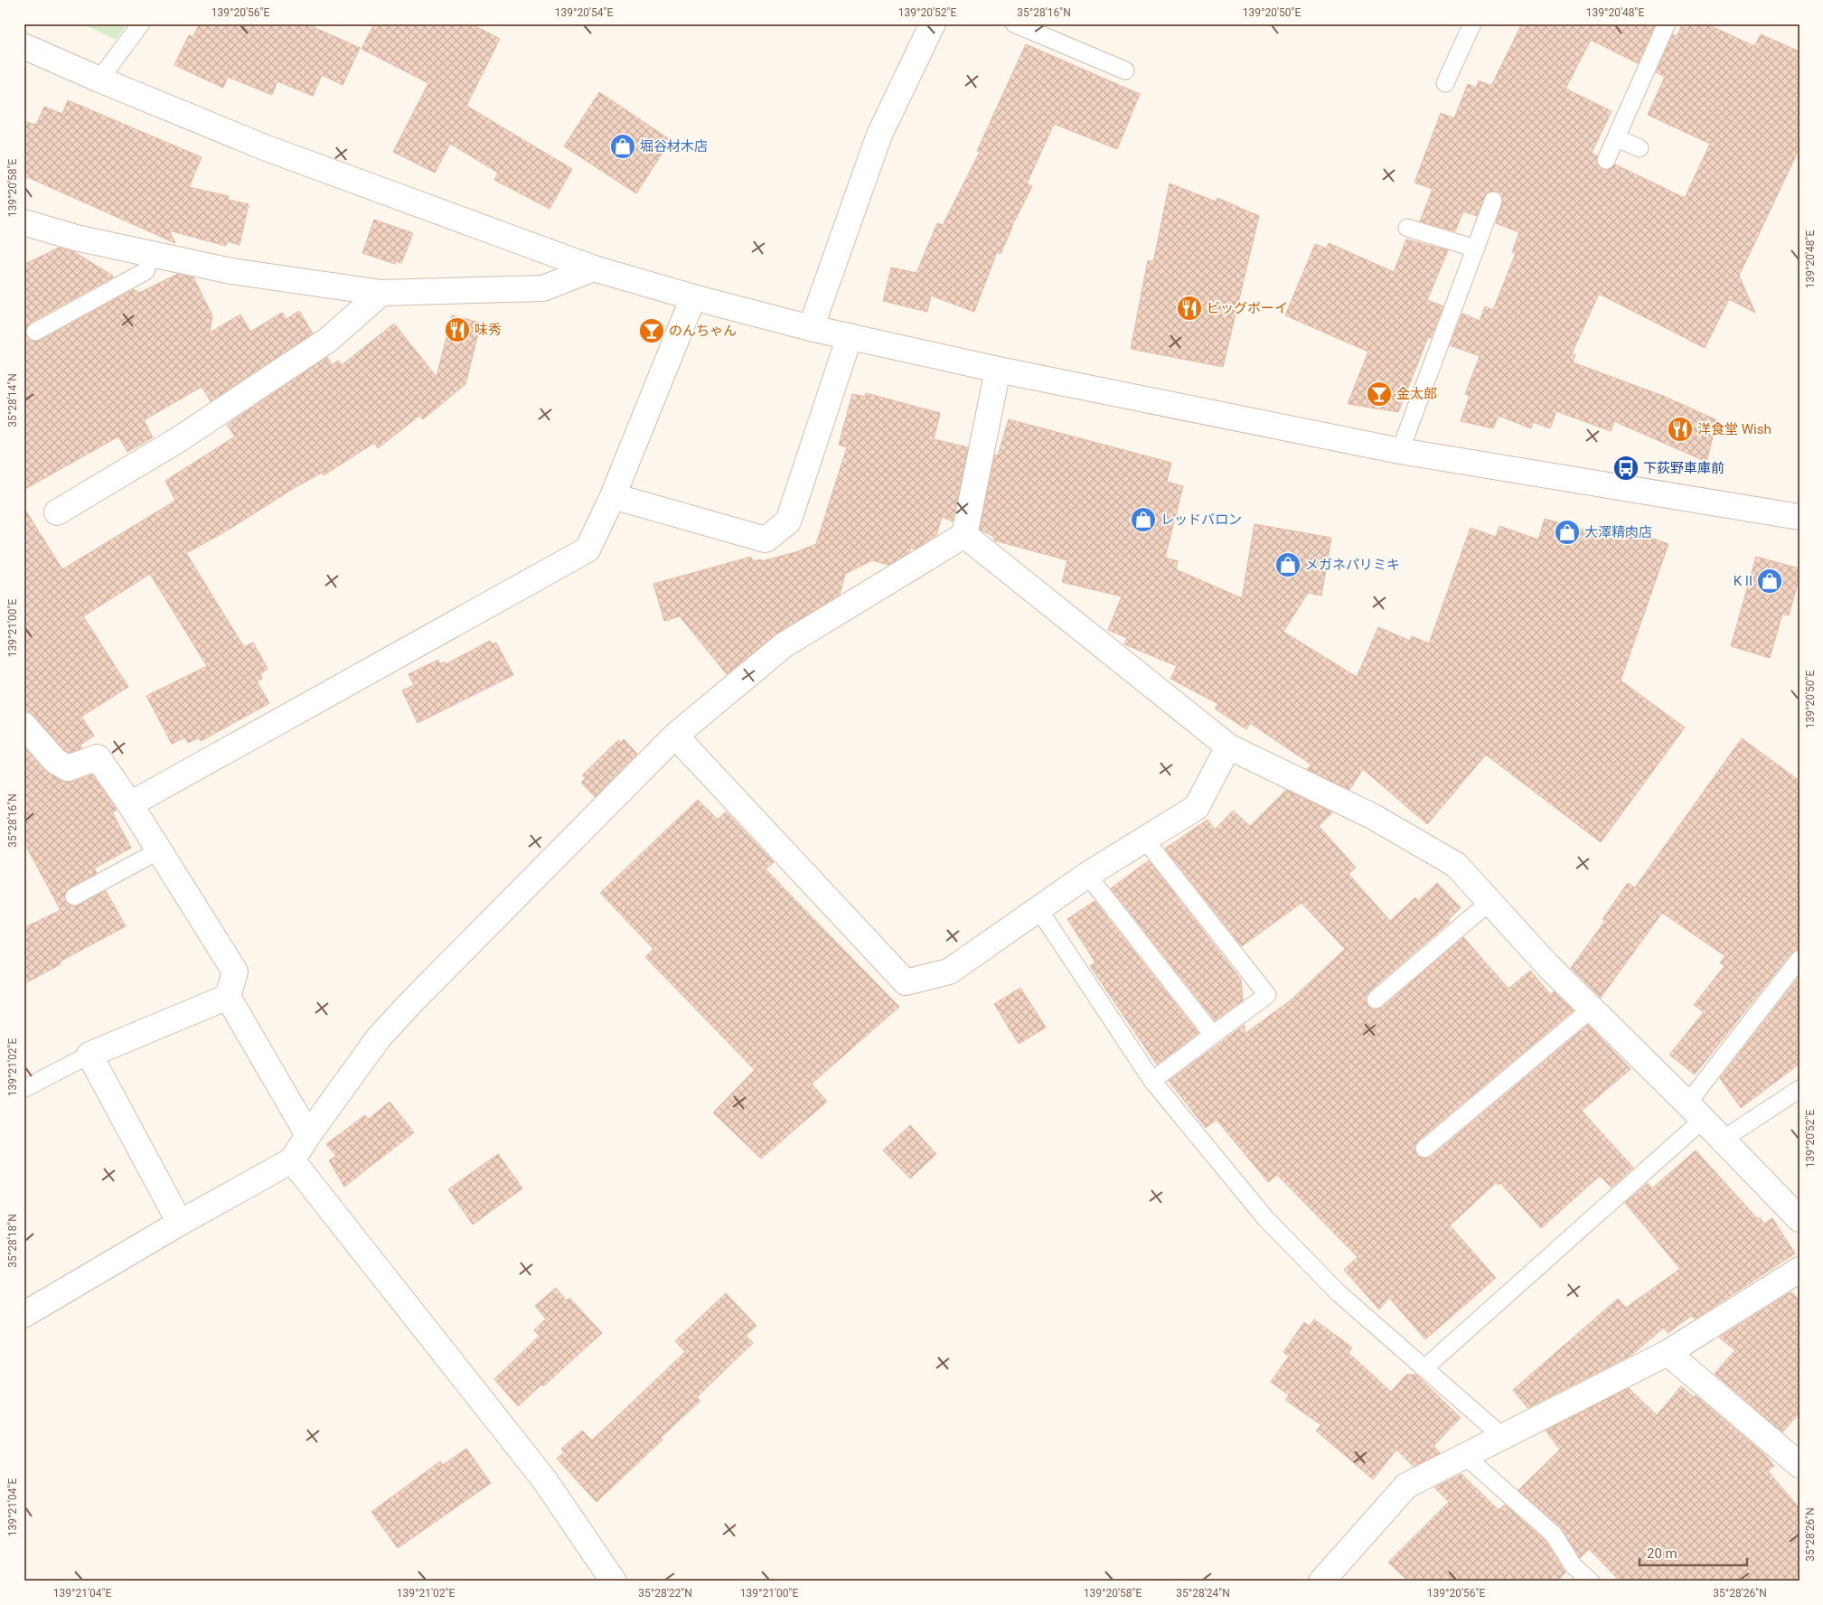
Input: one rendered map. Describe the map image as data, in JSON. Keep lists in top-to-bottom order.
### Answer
{
  "places": {
    "shop": [
      "堀谷材木店",
      "レッドバロン",
      "大澤精肉店",
      "メガネパリミキ",
      "K II"
    ],
    "restaurant": ["ビッグボーイ", "味秀", "洋食堂 Wish"],
    "bar": ["のんちゃん", "金太郎"],
    "bus stop": ["下荻野車庫前"]
  },
  "scale_bar": "20 m",
  "coordinates": [
    "139°20'56\"E",
    "139°20'54\"E",
    "139°20'52\"E",
    "35°28'16\"N",
    "139°20'50\"E",
    "139°20'48\"E",
    "139°20'58\"E",
    "35°28'14\"N",
    "139°21'00\"E",
    "139°21'02\"E",
    "35°28'18\"N",
    "139°21'04\"E",
    "35°28'26\"N",
    "35°28'22\"N",
    "35°28'24\"N"
  ]
}
